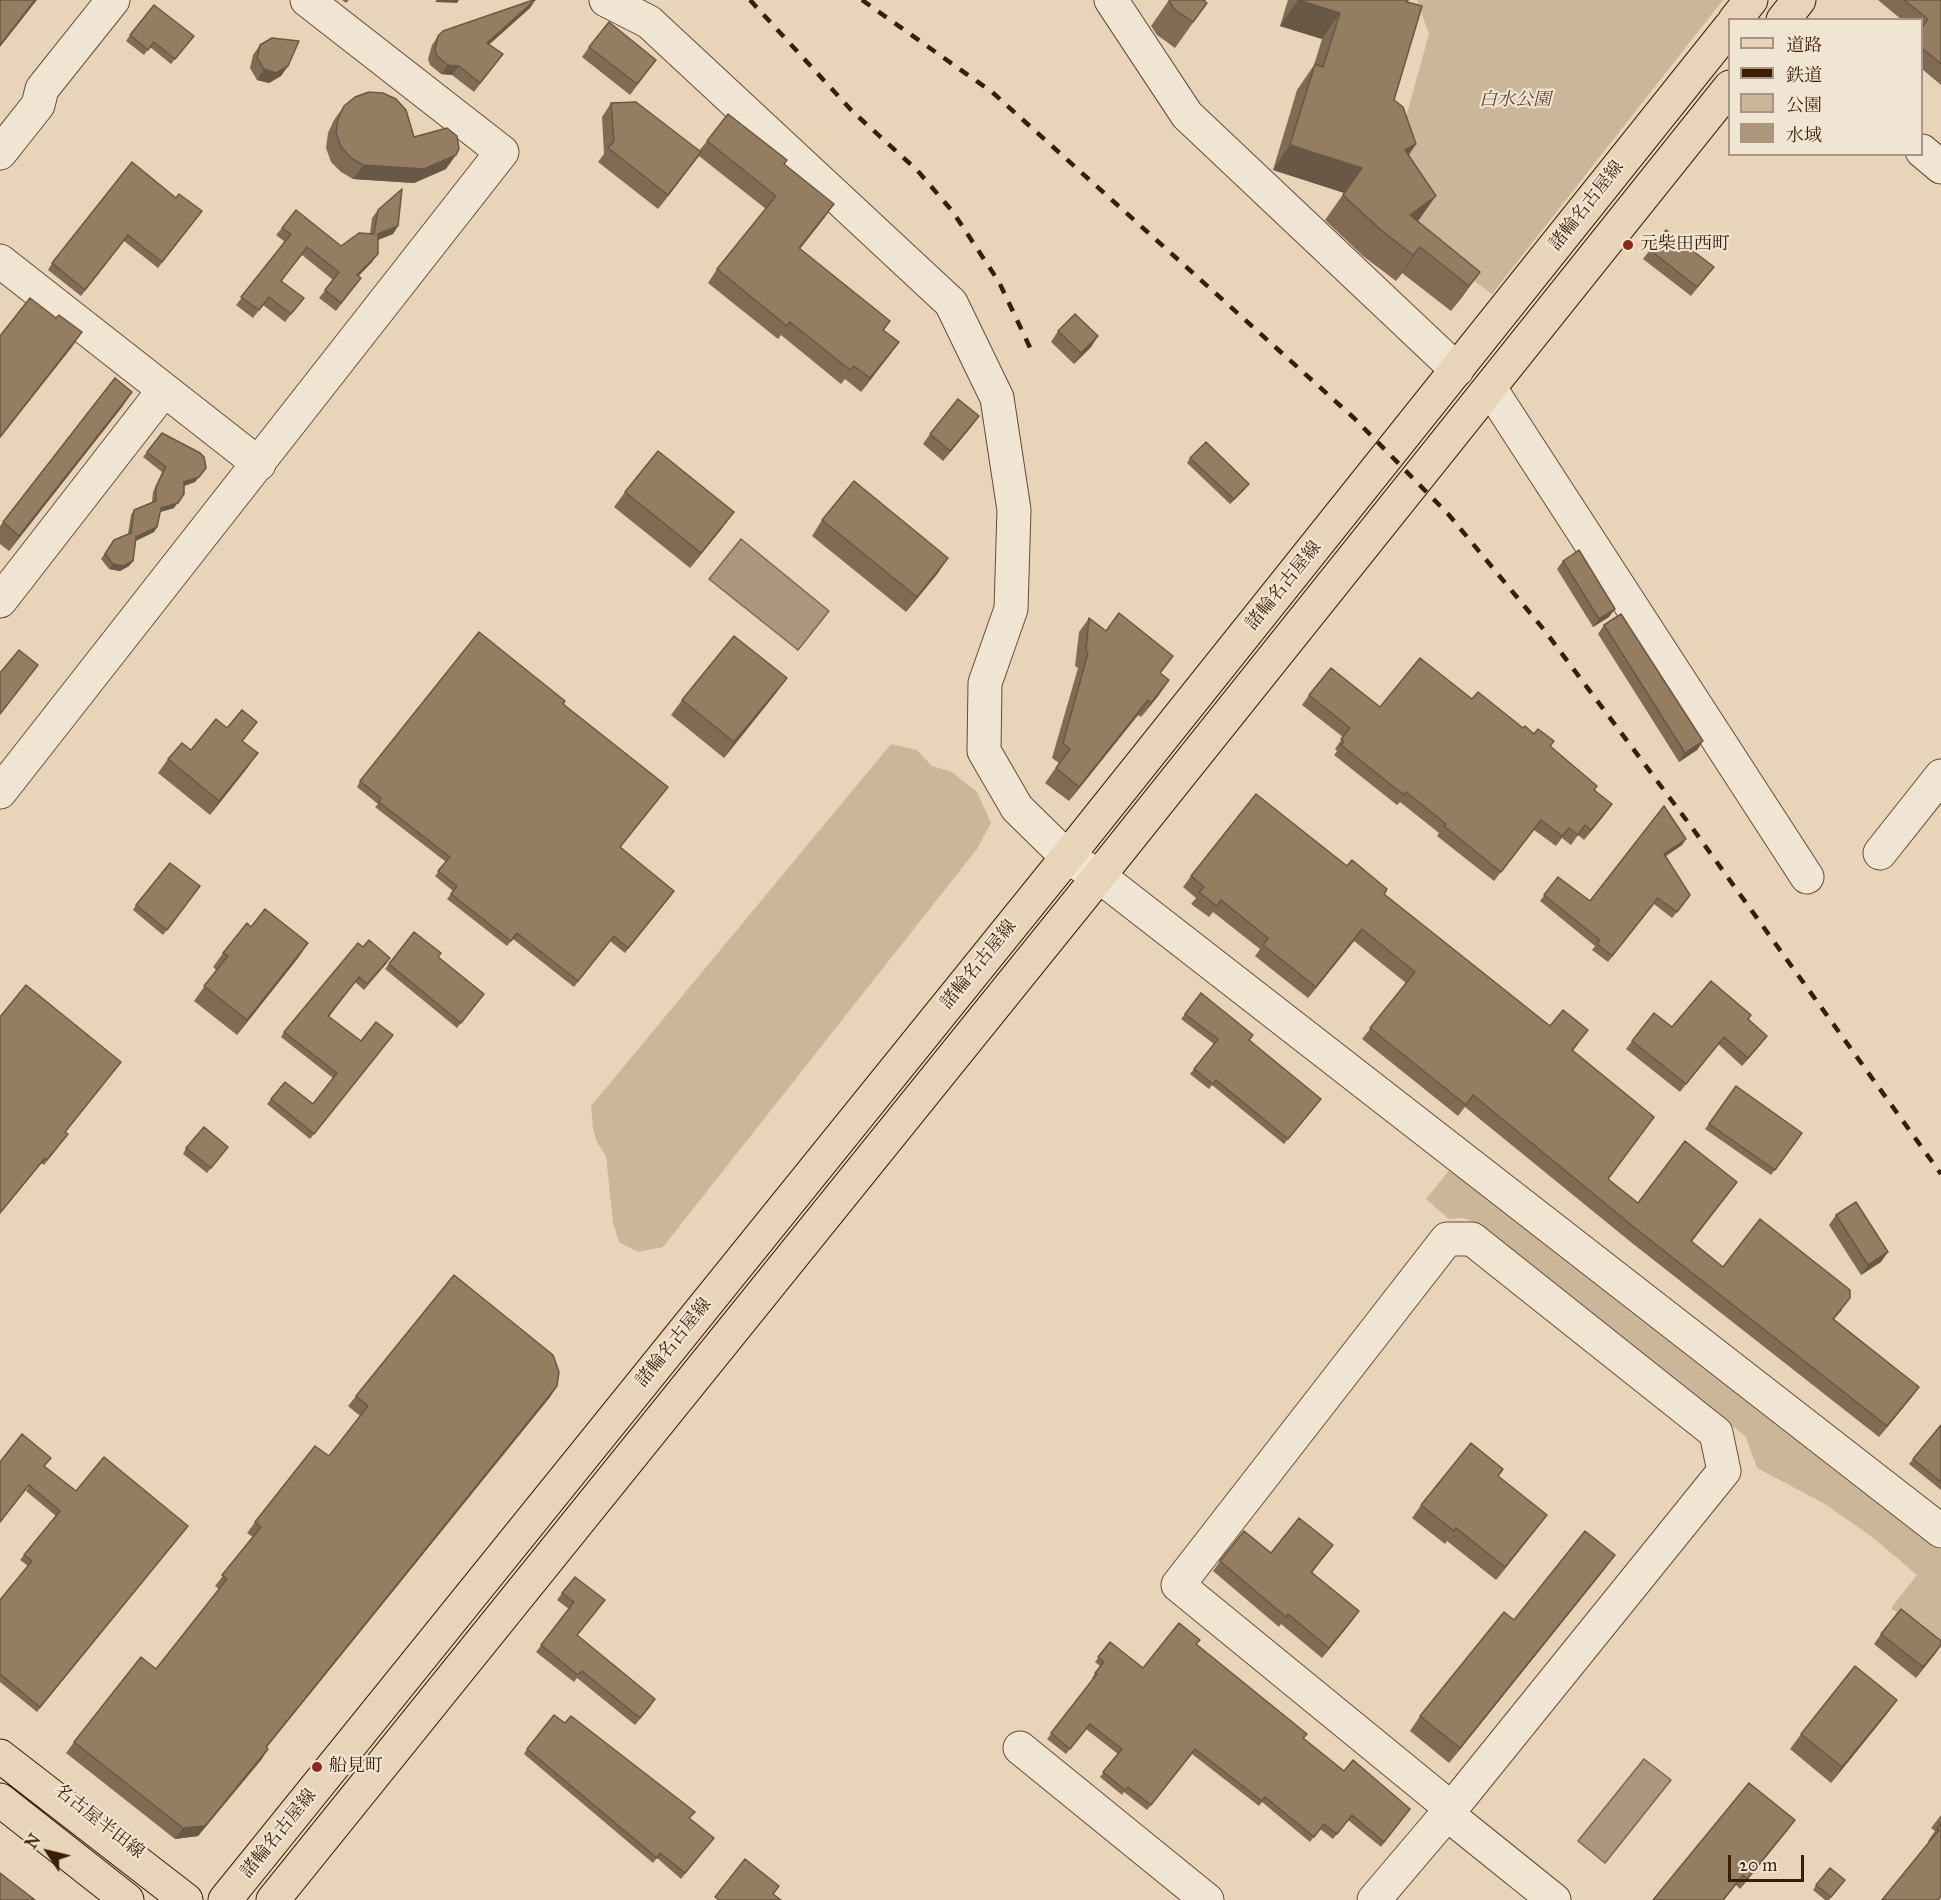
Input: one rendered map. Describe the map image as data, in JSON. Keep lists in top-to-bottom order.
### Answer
{
  "streets": {
    "main road": ["諸輪名古屋線", "名古屋半田線"]
  },
  "parks": ["白水公園"],
  "places": ["元柴田西町", "船見町"],
  "legend": [
    "道路",
    "鉄道",
    "公園",
    "水域"
  ],
  "scale_bar": "20 m",
  "north": "top left"
}
